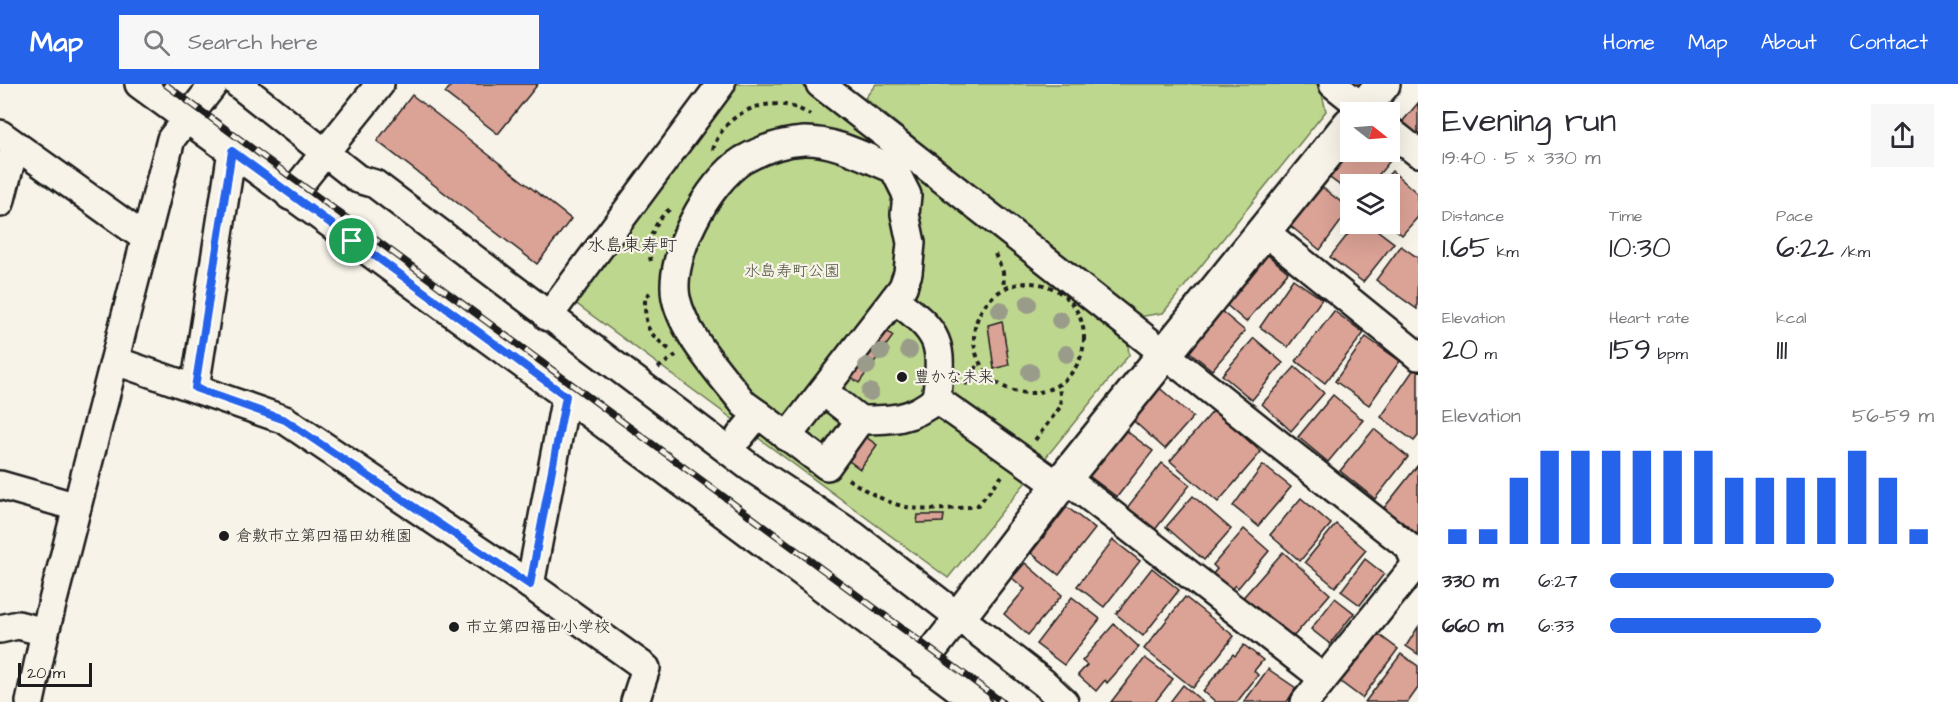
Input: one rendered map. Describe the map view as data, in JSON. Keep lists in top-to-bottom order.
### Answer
{
  "districts": ["水島東寿町"],
  "parks": ["水島寿町公園"],
  "places": ["豊かな未来", "倉敷市立第四福田幼稚園", "市立第四福田小学校"],
  "scale_bar": "20 m",
  "north": "right",
  "page": {
    "header": "Map",
    "search": "Search here",
    "nav": [
      "Home",
      "Map",
      "About",
      "Contact"
    ],
    "heading": ["Evening run", "19:40 · 5 × 330 m"],
    "stats": [
      ["Distance", "1.65 km"],
      ["Time", "10:30"],
      ["Pace", "6:22 /km"],
      ["Elevation", "20 m"],
      ["Heart rate", "159 bpm"],
      ["kcal", "111"]
    ],
    "chart": ["Elevation", "56–59 m"],
    "list": [
      {
        "name": "330 m",
        "note": "6:27"
      },
      {
        "name": "660 m",
        "note": "6:33"
      }
    ],
    "scale": "20 m"
  }
}
